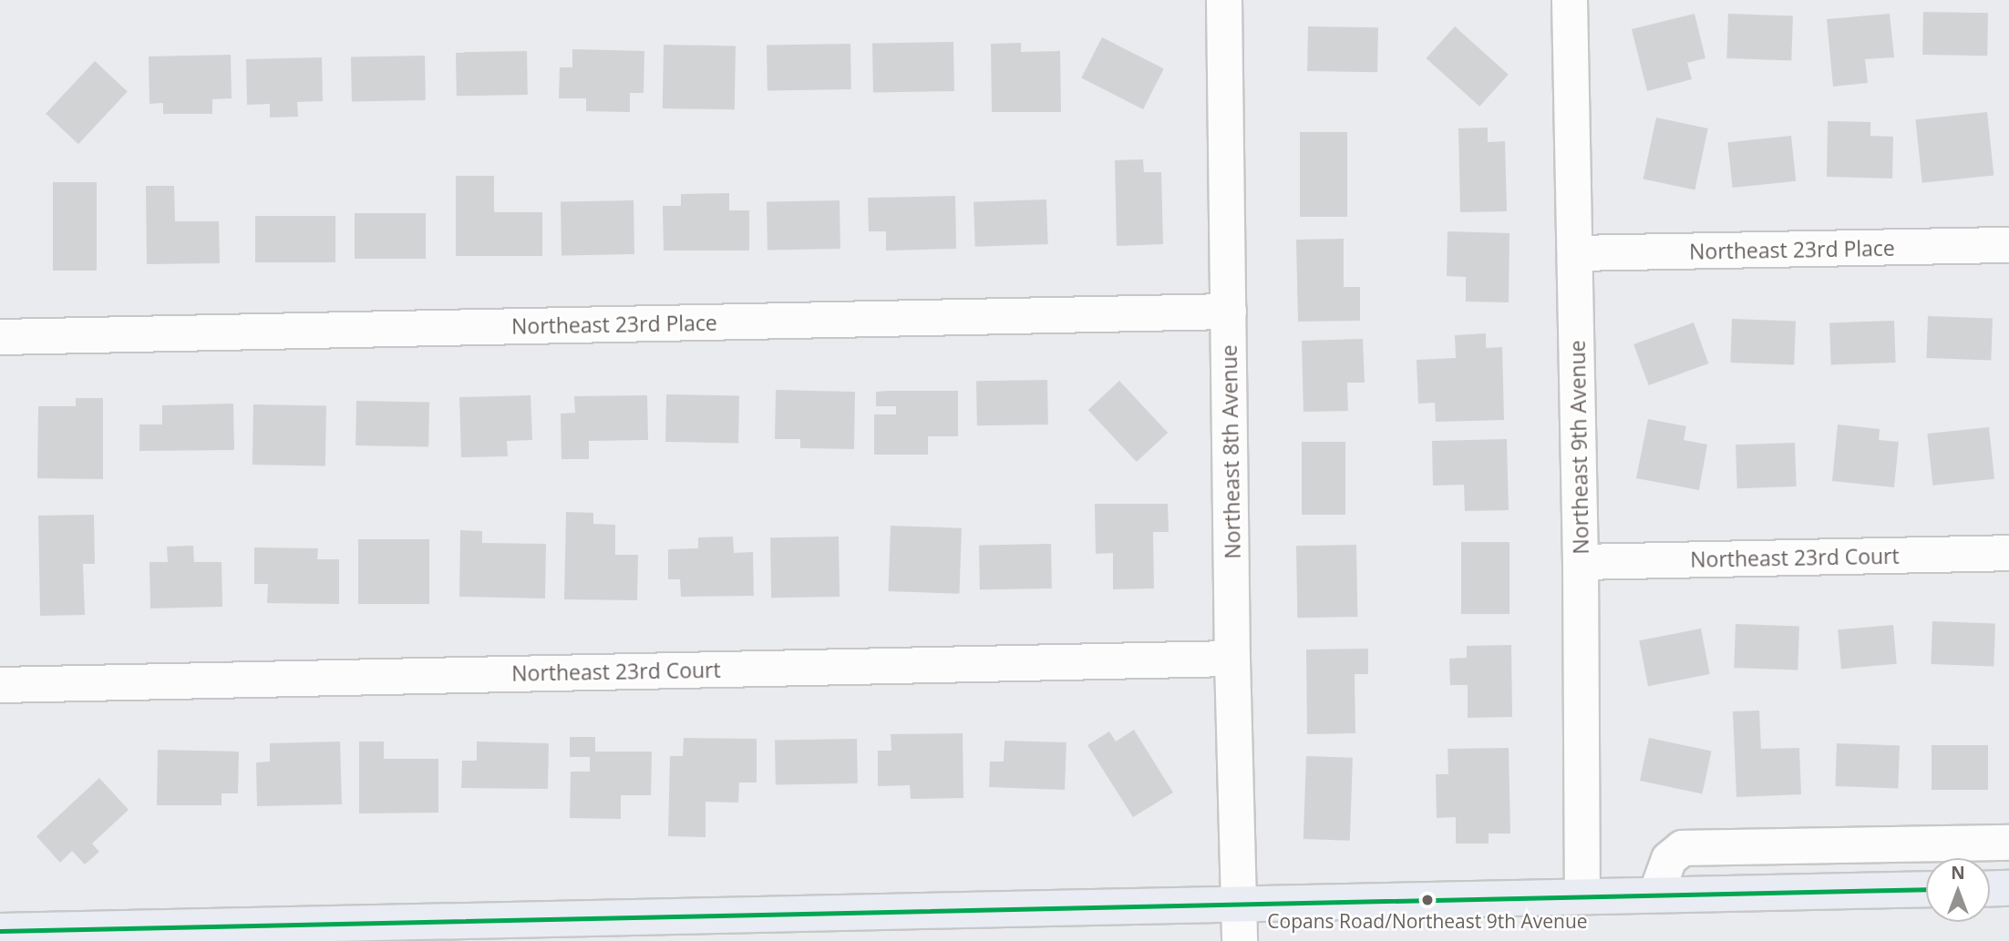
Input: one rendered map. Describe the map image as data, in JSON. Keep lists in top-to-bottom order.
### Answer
{
  "streets": {
    "street": [
      "Northeast 23rd Place",
      "Northeast 9th Avenue",
      "Northeast 8th Avenue",
      "Northeast 23rd Court"
    ]
  },
  "crossings": [
    ["Northeast 23rd Place", "Northeast 9th Avenue"],
    ["Northeast 23rd Place", "Northeast 8th Avenue"],
    ["Northeast 9th Avenue", "Northeast 23rd Court"],
    ["Northeast 8th Avenue", "Northeast 23rd Court"]
  ],
  "places": ["Copans Road/Northeast 9th Avenue"],
  "north": "top"
}
